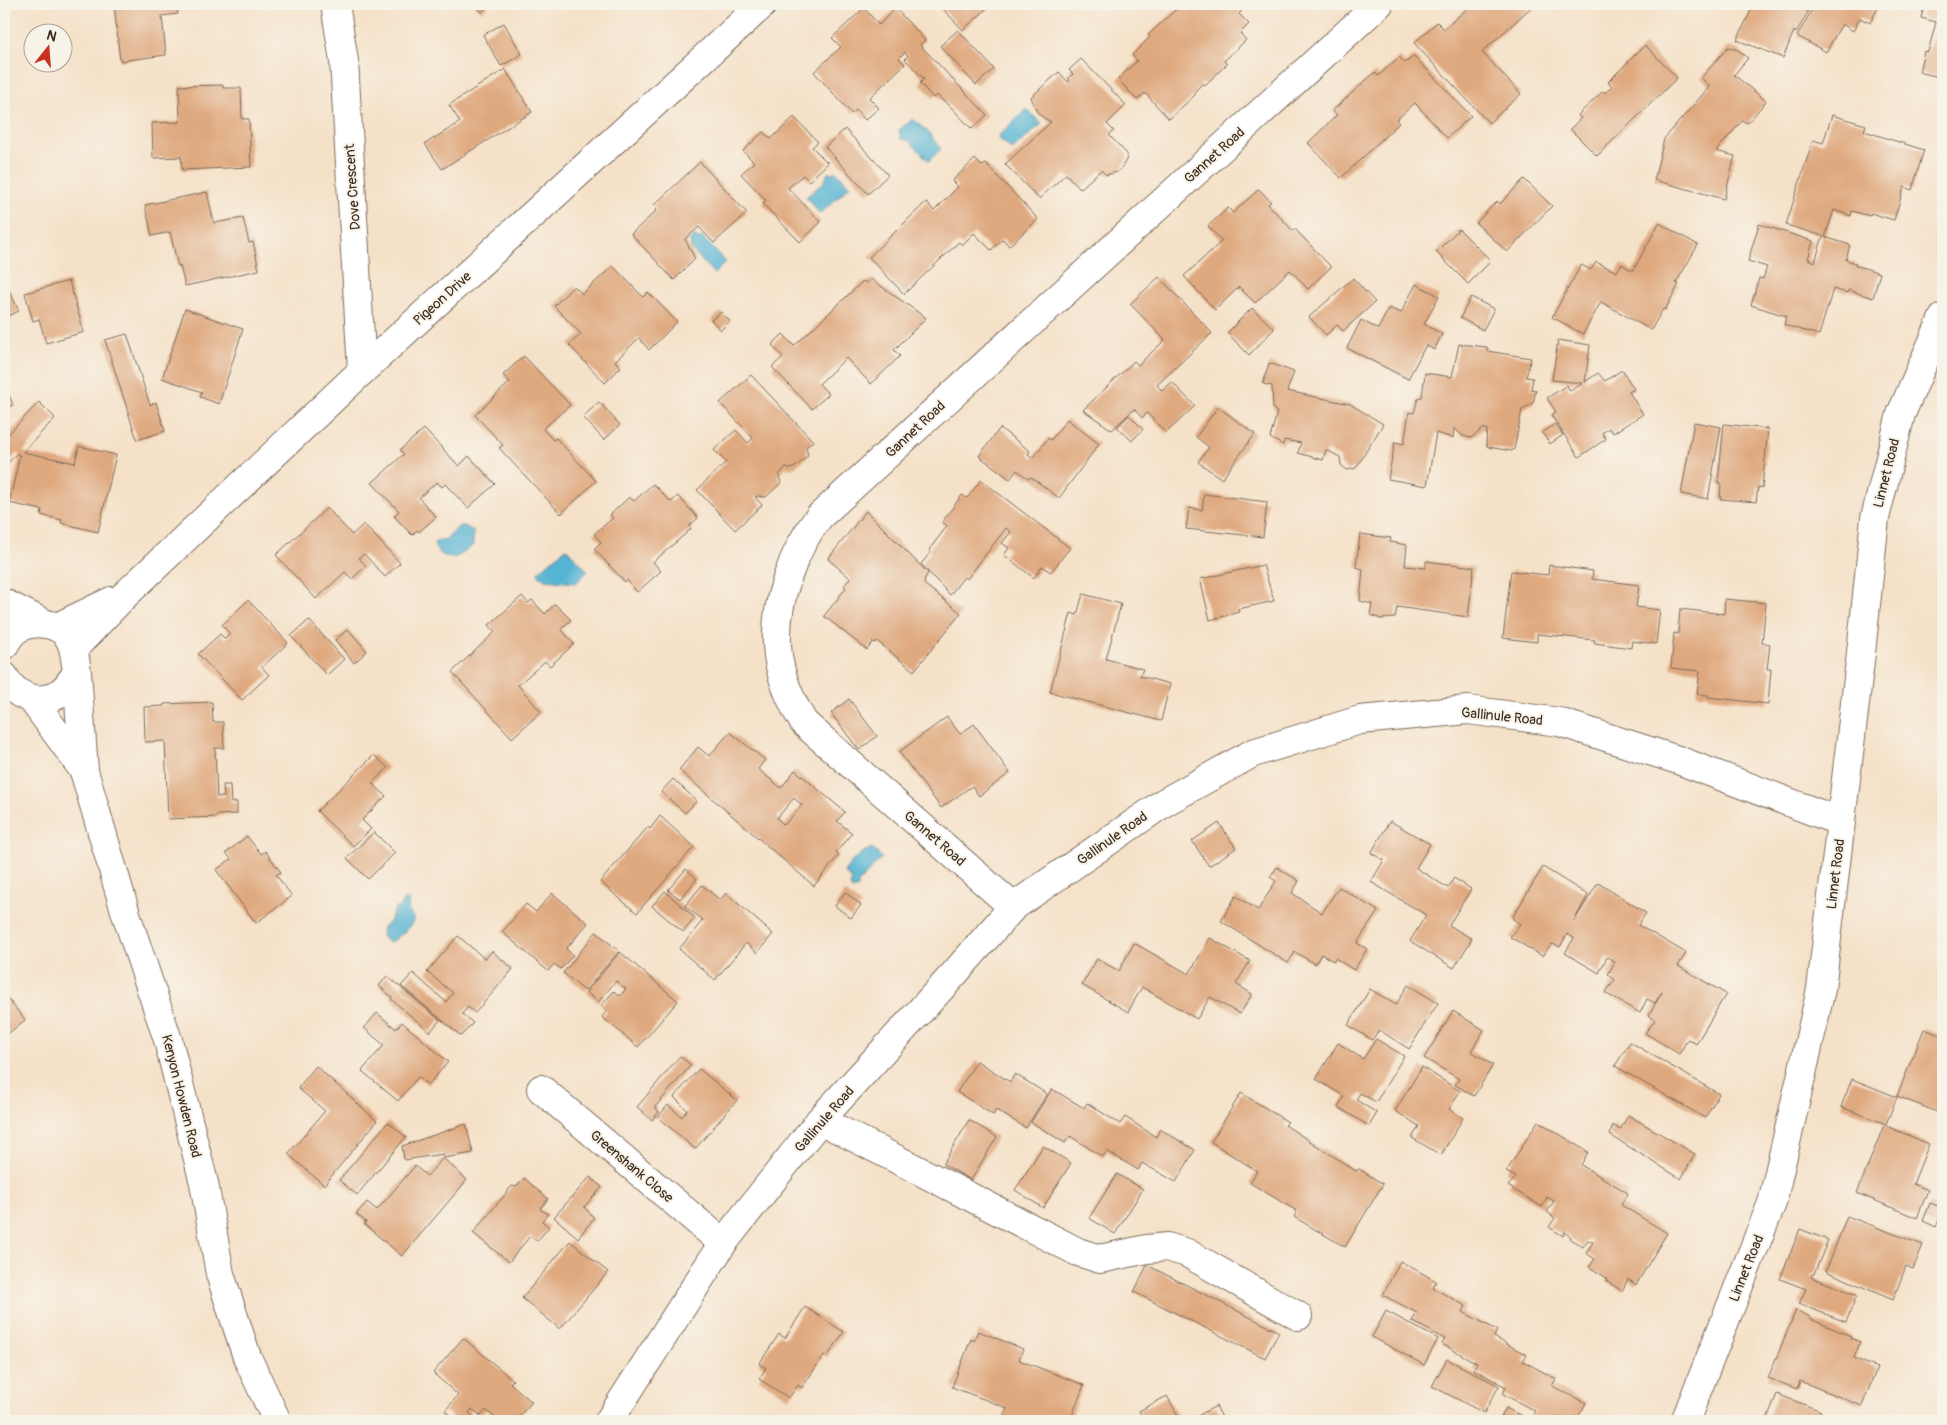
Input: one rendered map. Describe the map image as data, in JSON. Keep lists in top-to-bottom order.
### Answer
{
  "streets": {
    "street": [
      "Gannet Road",
      "Dove Crescent",
      "Pigeon Drive",
      "Linnet Road",
      "Gallinule Road",
      "Kenyon Howden Road",
      "Greenshank Close"
    ]
  },
  "crossings": [
    ["Gannet Road", "Gallinule Road"],
    ["Dove Crescent", "Pigeon Drive"],
    ["Pigeon Drive", "Kenyon Howden Road"],
    ["Linnet Road", "Gallinule Road"],
    ["Gallinule Road", "Greenshank Close"]
  ],
  "north": "top"
}
